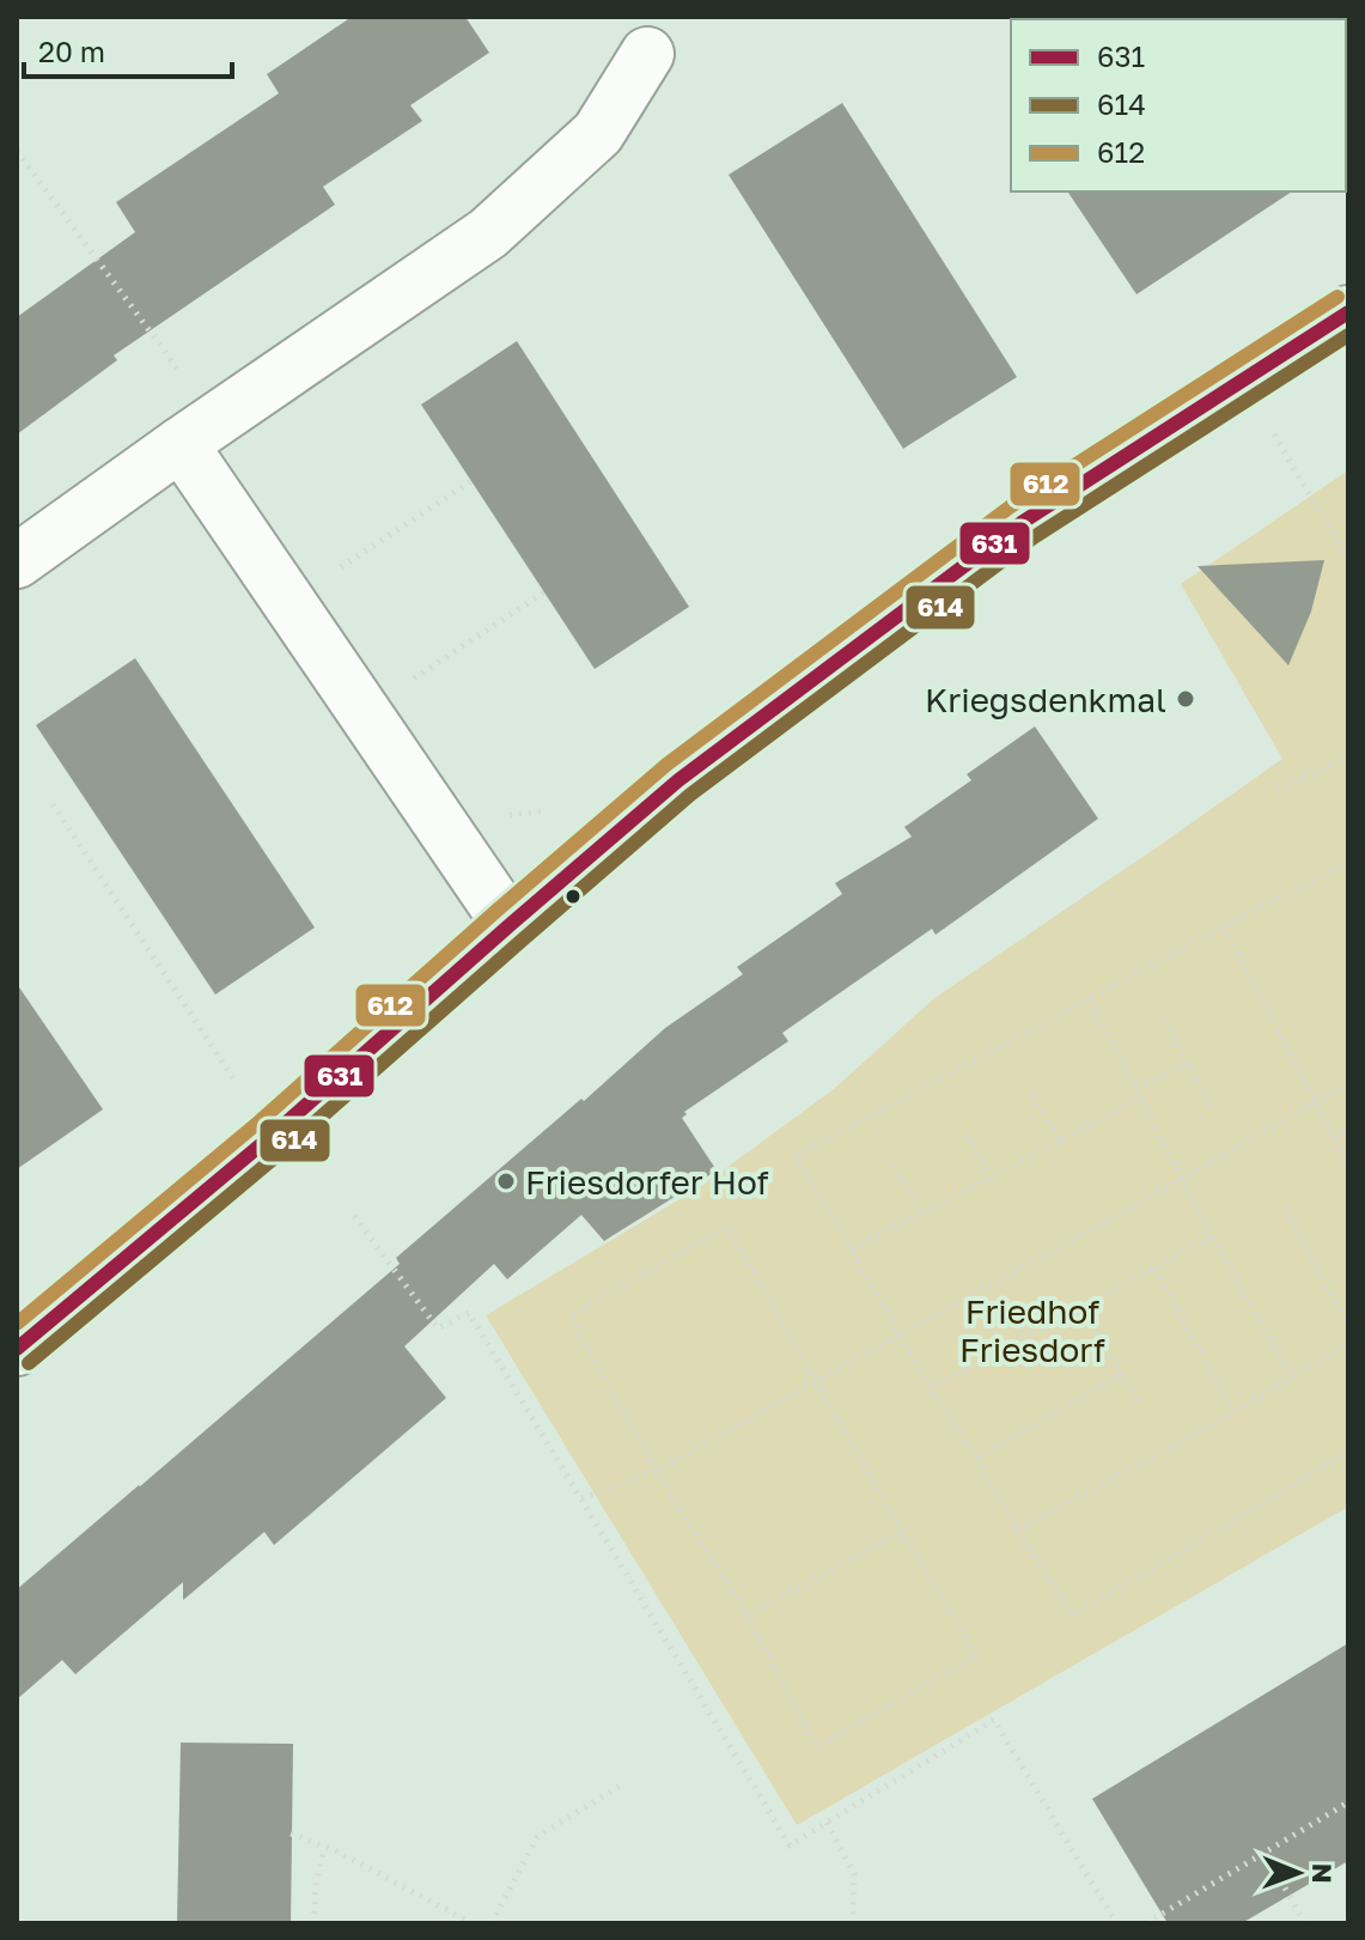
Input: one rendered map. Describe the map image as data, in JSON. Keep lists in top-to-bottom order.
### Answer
{
  "parks": ["Friedhof Friesdorf"],
  "places": ["Kriegsdenkmal", "Friesdorfer Hof"],
  "lines": ["transit line 612", "transit line 631", "transit line 614"],
  "legend": ["631", "614", "612"],
  "scale_bar": "20 m",
  "north": "right"
}
